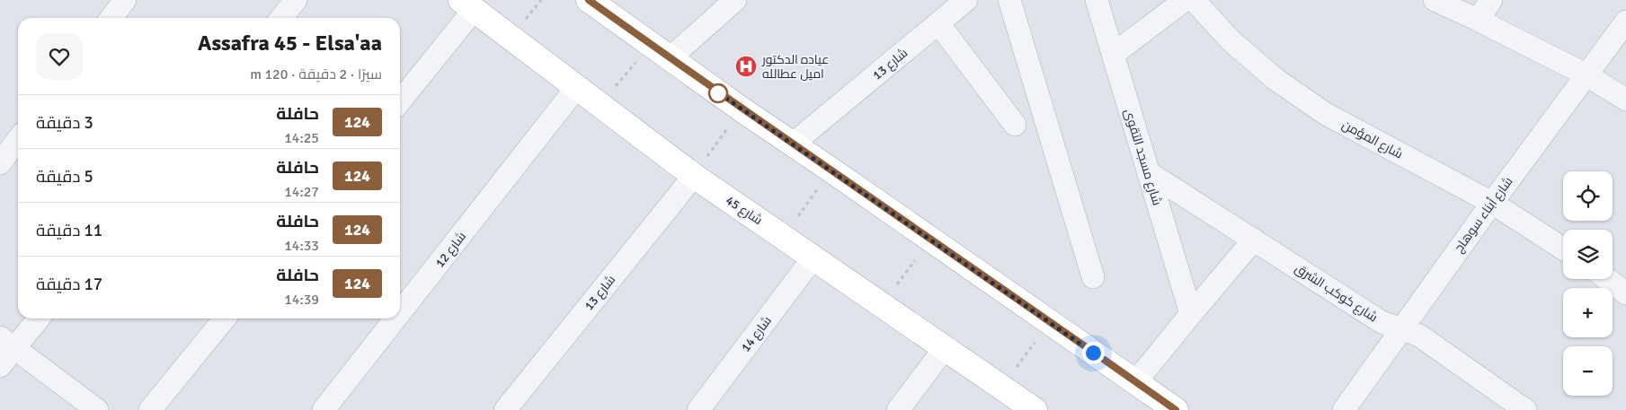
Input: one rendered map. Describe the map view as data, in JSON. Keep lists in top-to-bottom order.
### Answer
{
  "streets": {
    "main road": ["شارع 45"],
    "street": [
      "شارع 13",
      "شارع المؤمن",
      "شارع مسجد التقوى",
      "شارع أبناء سوهاج",
      "شارع 12",
      "شارع كوكب الشرق",
      "شارع 14"
    ]
  },
  "crossings": [
    ["شارع 13", "شارع 45"],
    ["شارع المؤمن", "شارع أبناء سوهاج"],
    ["شارع مسجد التقوى", "شارع كوكب الشرق"],
    ["شارع 45", "شارع 12"],
    ["شارع 45", "شارع 14"],
    ["شارع أبناء سوهاج", "شارع كوكب الشرق"]
  ],
  "places": {
    "hospital": ["عياده الدكتور اميل عطالله"]
  },
  "lines": ["bus line 124"],
  "page": {
    "heading": ["Assafra 45 - Elsa'aa", "سيرًا · 2 دقيقة · 120 m"],
    "list": [
      {
        "mark": "124",
        "name": "حافلة",
        "note": "14:25",
        "value": "3 دقيقة"
      },
      {
        "mark": "124",
        "name": "حافلة",
        "note": "14:27",
        "value": "5 دقيقة"
      },
      {
        "mark": "124",
        "name": "حافلة",
        "note": "14:33",
        "value": "11 دقيقة"
      },
      {
        "mark": "124",
        "name": "حافلة",
        "note": "14:39",
        "value": "17 دقيقة"
      }
    ],
    "map_buttons": ["+", "−"]
  }
}
